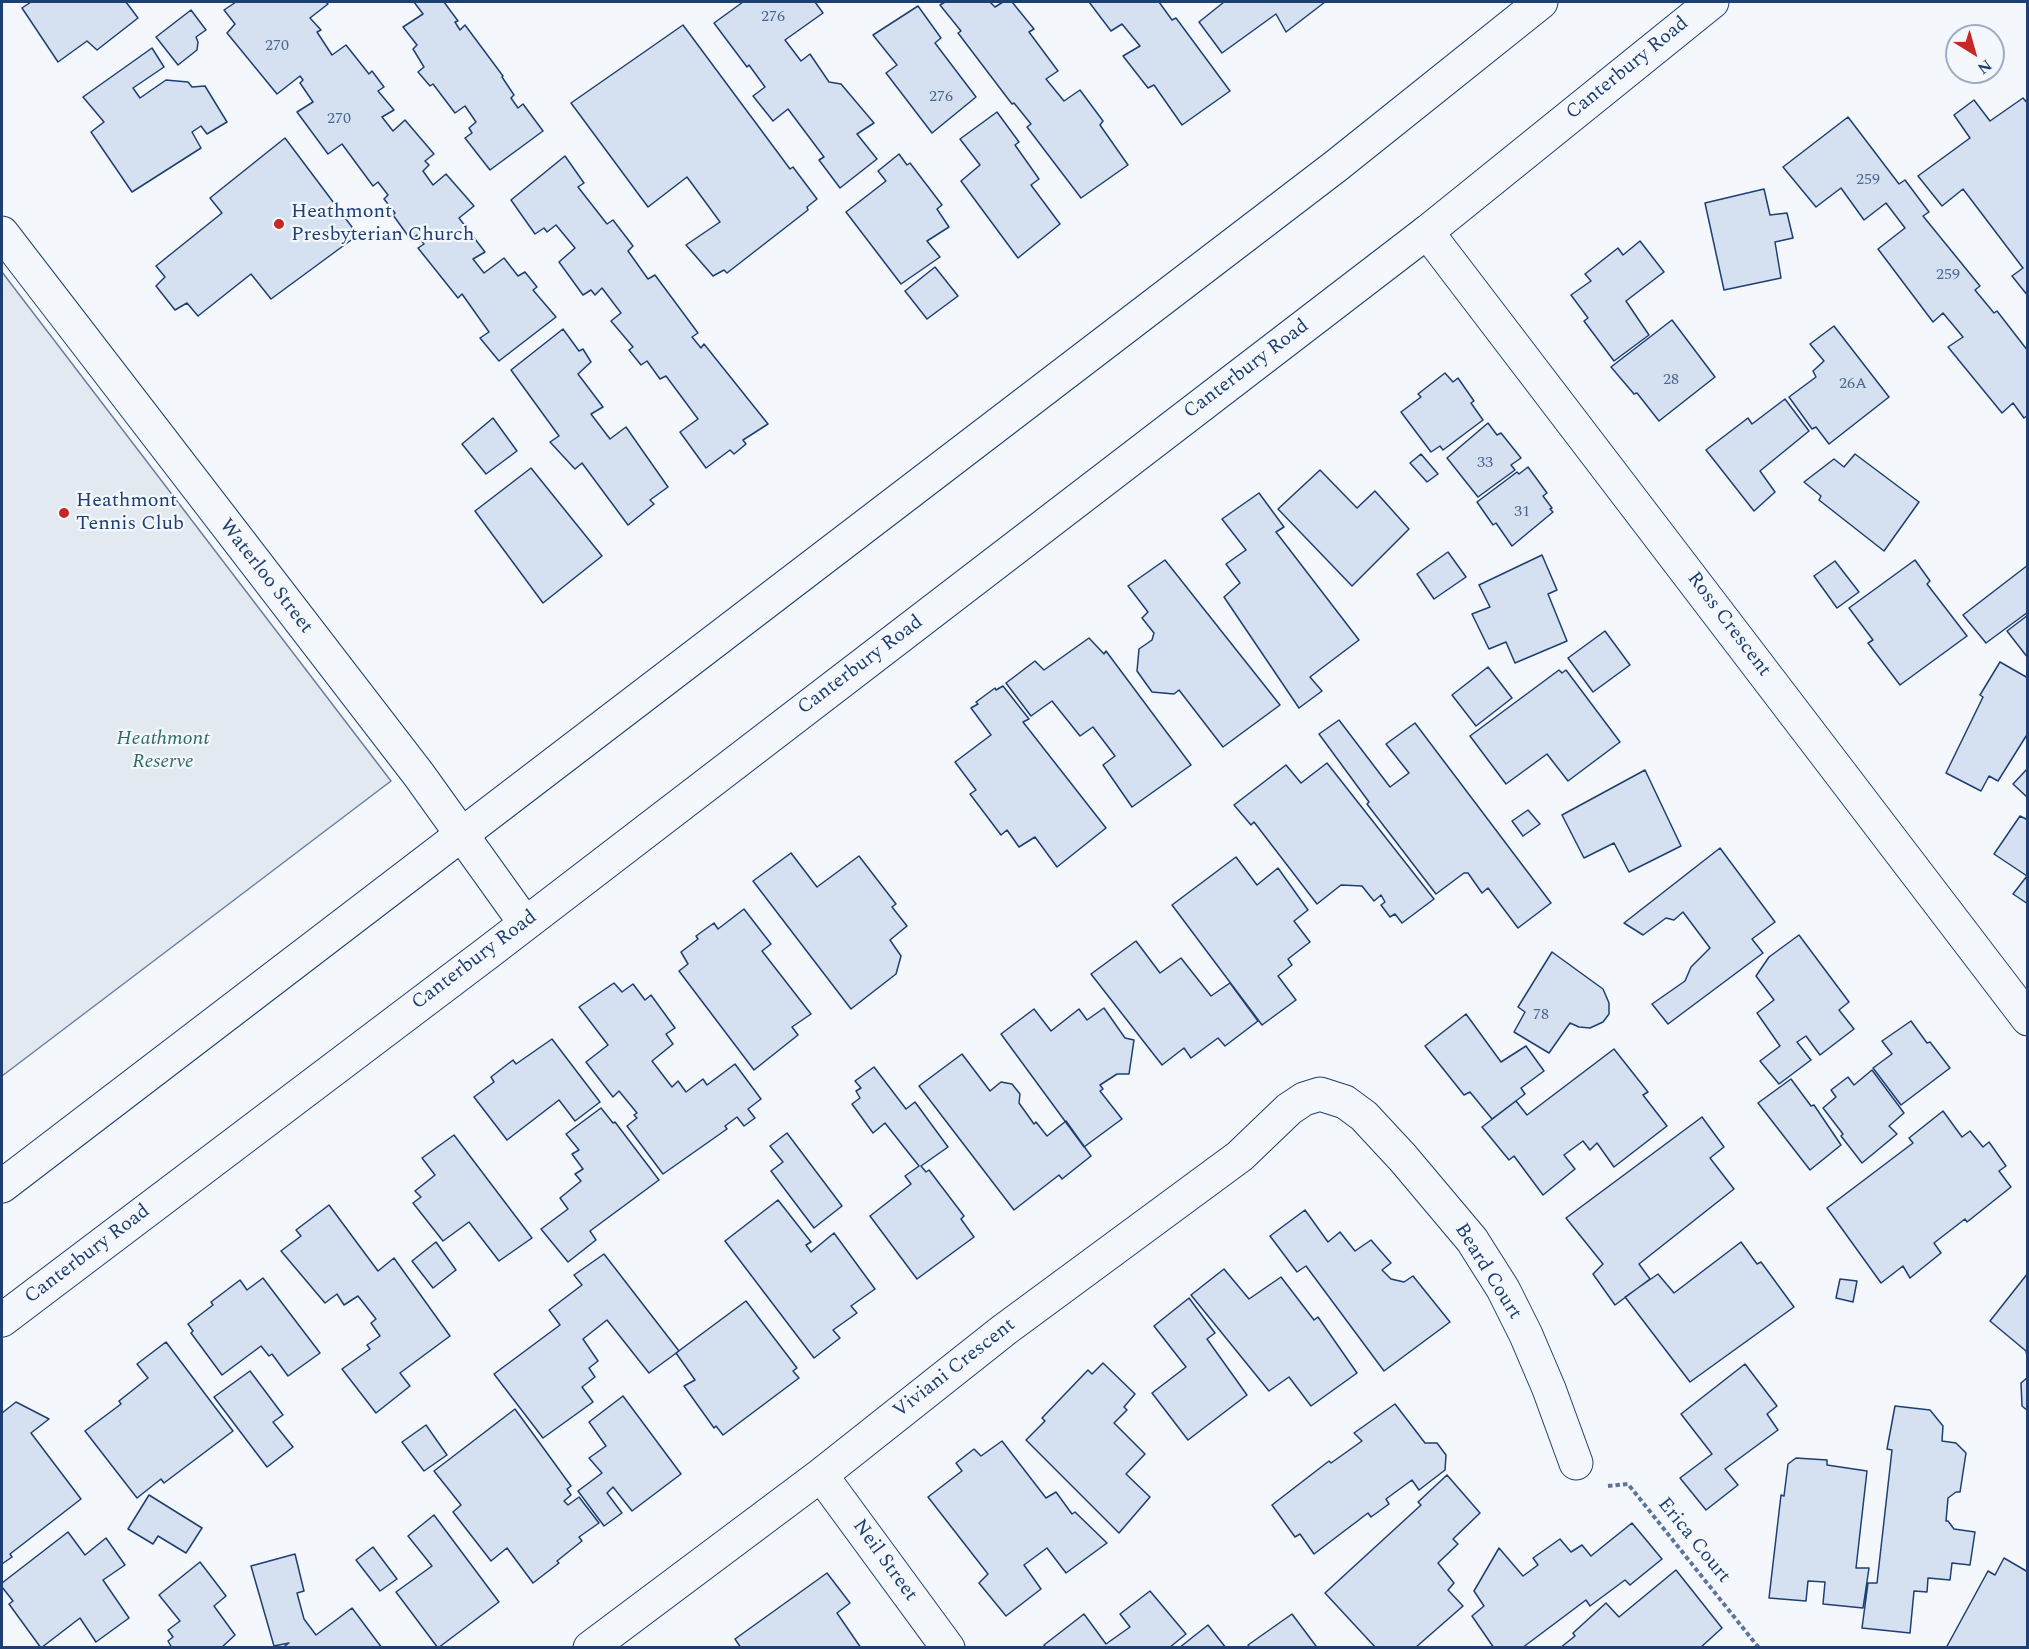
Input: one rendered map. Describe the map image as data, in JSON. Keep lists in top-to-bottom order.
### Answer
{
  "streets": {
    "main road": [
      "Canterbury Road",
      "Waterloo Street",
      "Ross Crescent",
      "Beard Court",
      "Viviani Crescent",
      "Neil Street"
    ],
    "path": ["Erica Court"]
  },
  "crossings": [
    ["Canterbury Road", "Waterloo Street"],
    ["Canterbury Road", "Ross Crescent"],
    ["Beard Court", "Viviani Crescent"],
    ["Viviani Crescent", "Neil Street"]
  ],
  "parks": ["Heathmont Reserve"],
  "places": ["Heathmont Presbyterian Church", "Heathmont Tennis Club"],
  "house_numbers": [
    "276",
    "270",
    "276",
    "270",
    "259",
    "259",
    "28",
    "26A",
    "33",
    "31",
    "78"
  ],
  "north": "bottom right"
}
